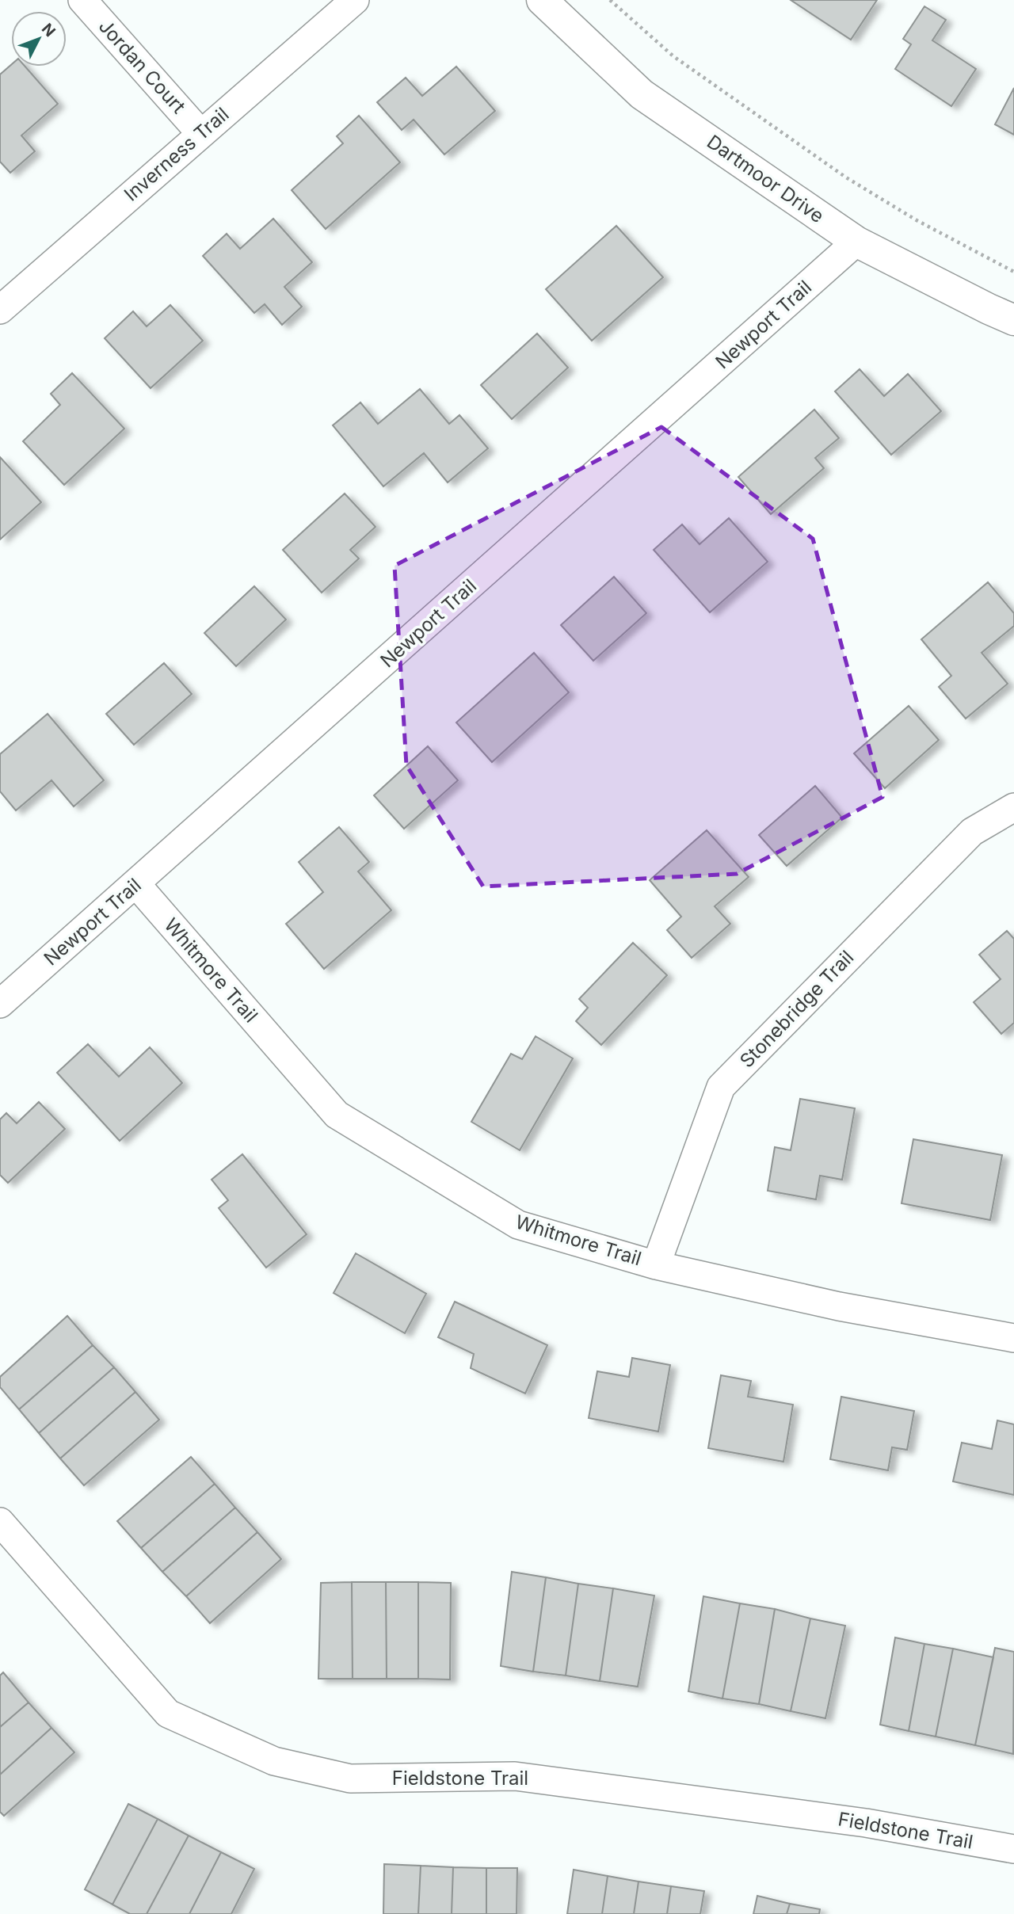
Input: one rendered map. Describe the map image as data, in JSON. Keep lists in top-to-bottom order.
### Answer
{
  "streets": {
    "street": [
      "Jordan Court",
      "Inverness Trail",
      "Dartmoor Drive",
      "Newport Trail",
      "Whitmore Trail",
      "Stonebridge Trail",
      "Fieldstone Trail"
    ]
  },
  "crossings": [
    ["Jordan Court", "Inverness Trail"],
    ["Dartmoor Drive", "Newport Trail"],
    ["Newport Trail", "Whitmore Trail"],
    ["Whitmore Trail", "Stonebridge Trail"]
  ],
  "north": "top right"
}
